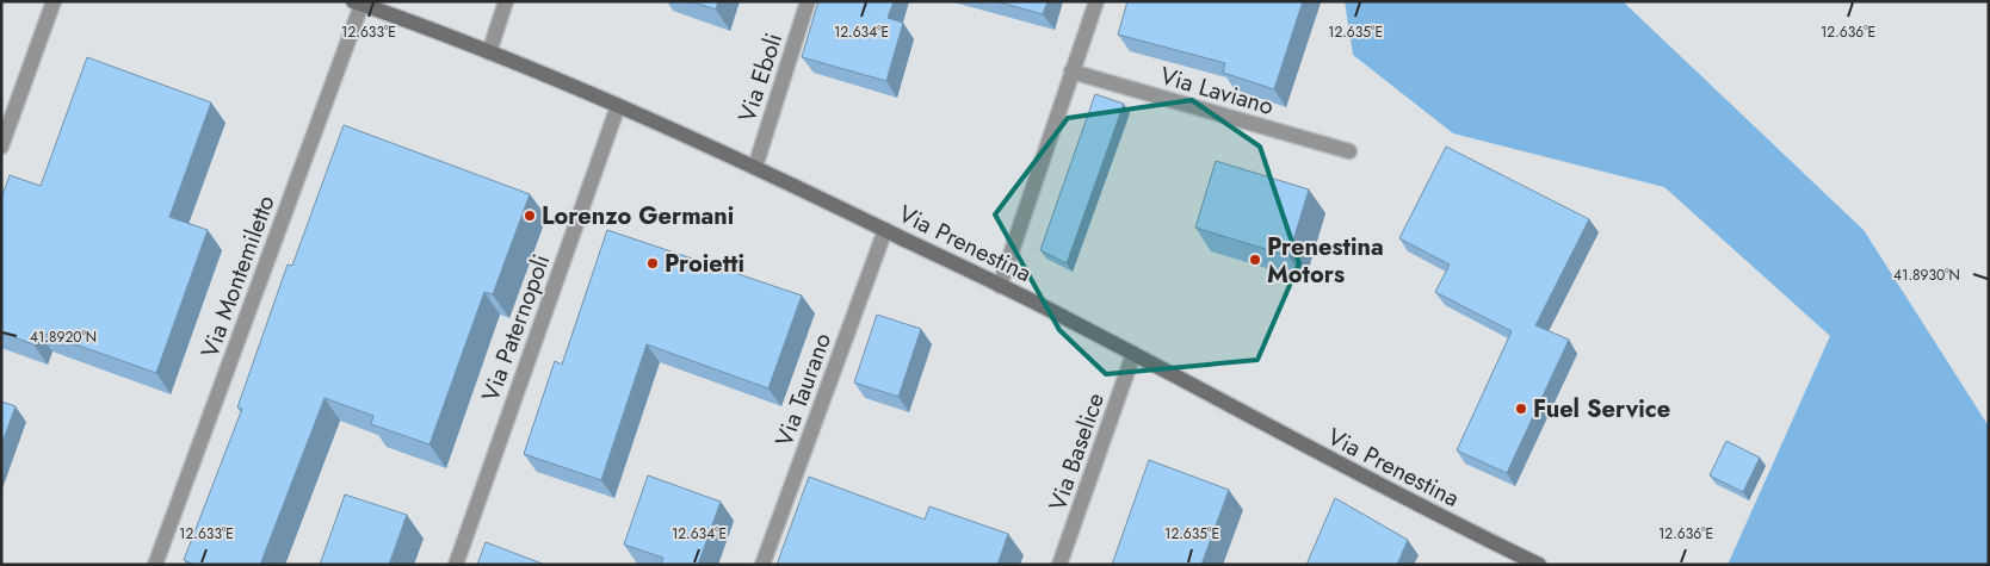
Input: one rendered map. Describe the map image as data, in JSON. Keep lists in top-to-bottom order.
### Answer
{
  "streets": {
    "main road": ["Via Prenestina"],
    "street": [
      "Via Eboli",
      "Via Laviano",
      "Via Montemiletto",
      "Via Paternopoli",
      "Via Taurano",
      "Via Baselice"
    ]
  },
  "crossings": [
    ["Via Eboli", "Via Prenestina"],
    ["Via Prenestina", "Via Montemiletto"],
    ["Via Prenestina", "Via Paternopoli"],
    ["Via Prenestina", "Via Taurano"],
    ["Via Prenestina", "Via Baselice"]
  ],
  "places": [
    "Lorenzo Germani",
    "Prenestina Motors",
    "Proietti",
    "Fuel Service"
  ],
  "coordinates": [
    "12.633°E",
    "12.634°E",
    "12.635°E",
    "12.636°E",
    "41.8930°N",
    "41.8920°N"
  ]
}
